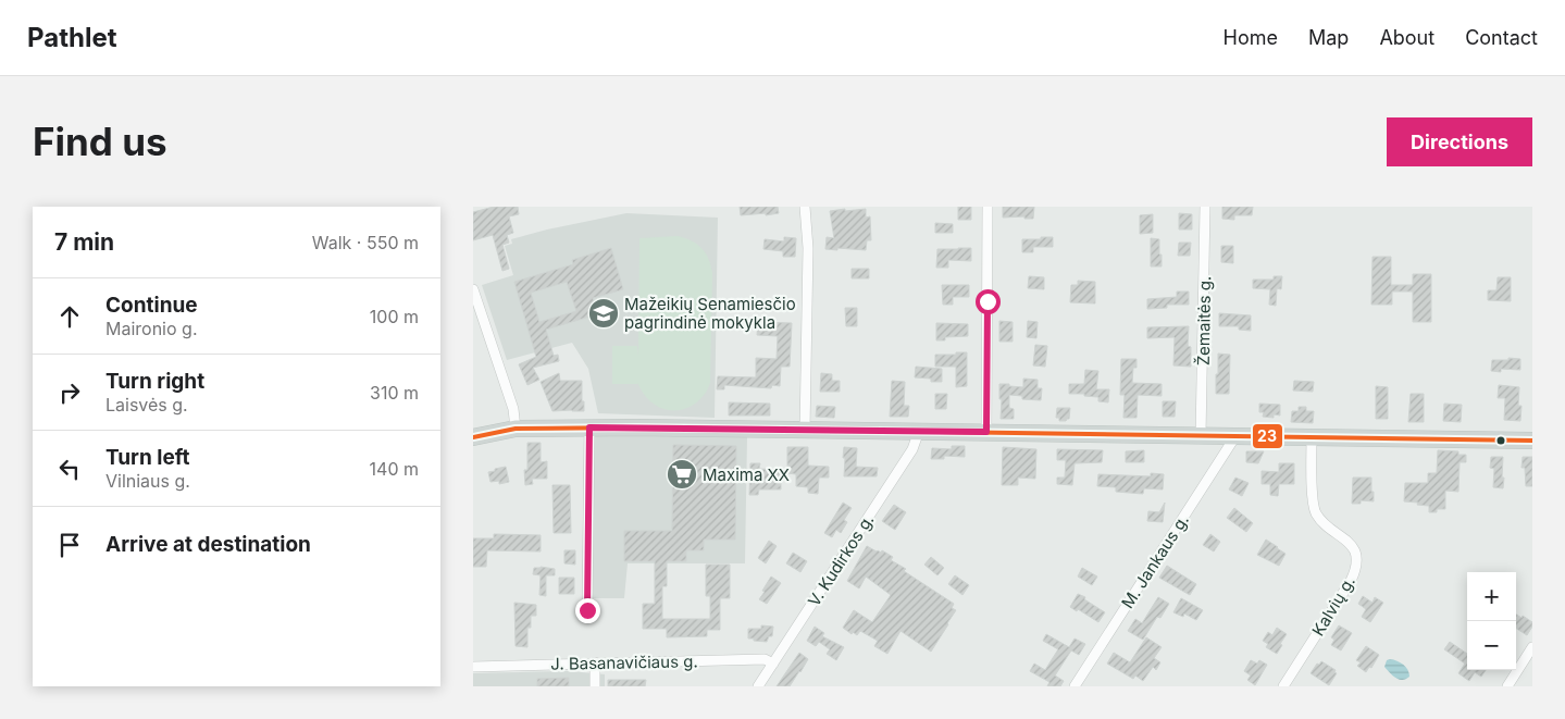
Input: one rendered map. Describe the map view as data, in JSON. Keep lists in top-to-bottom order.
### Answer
{
  "streets": {
    "street": [
      "Žemaitės g.",
      "V. Kudirkos g.",
      "M. Jankaus g.",
      "Kalvių g.",
      "J. Basanavičiaus g."
    ]
  },
  "crossings": [
    ["V. Kudirkos g.", "J. Basanavičiaus g."]
  ],
  "places": {
    "school or university": ["Mažeikių Senamiesčio pagrindinė mokykla"],
    "supermarket": ["Maxima XX"]
  },
  "lines": ["transit line 23"],
  "page": {
    "header": "Pathlet",
    "nav": [
      "Home",
      "Map",
      "About",
      "Contact"
    ],
    "buttons": "Directions",
    "title": "Find us",
    "heading": ["7 min", "Walk · 550 m"],
    "list": [
      ["Continue", "Maironio g.", "100 m"],
      ["Turn right", "Laisvės g.", "310 m"],
      ["Turn left", "Vilniaus g.", "140 m"],
      "Arrive at destination"
    ],
    "map_buttons": ["+", "−"]
  }
}
